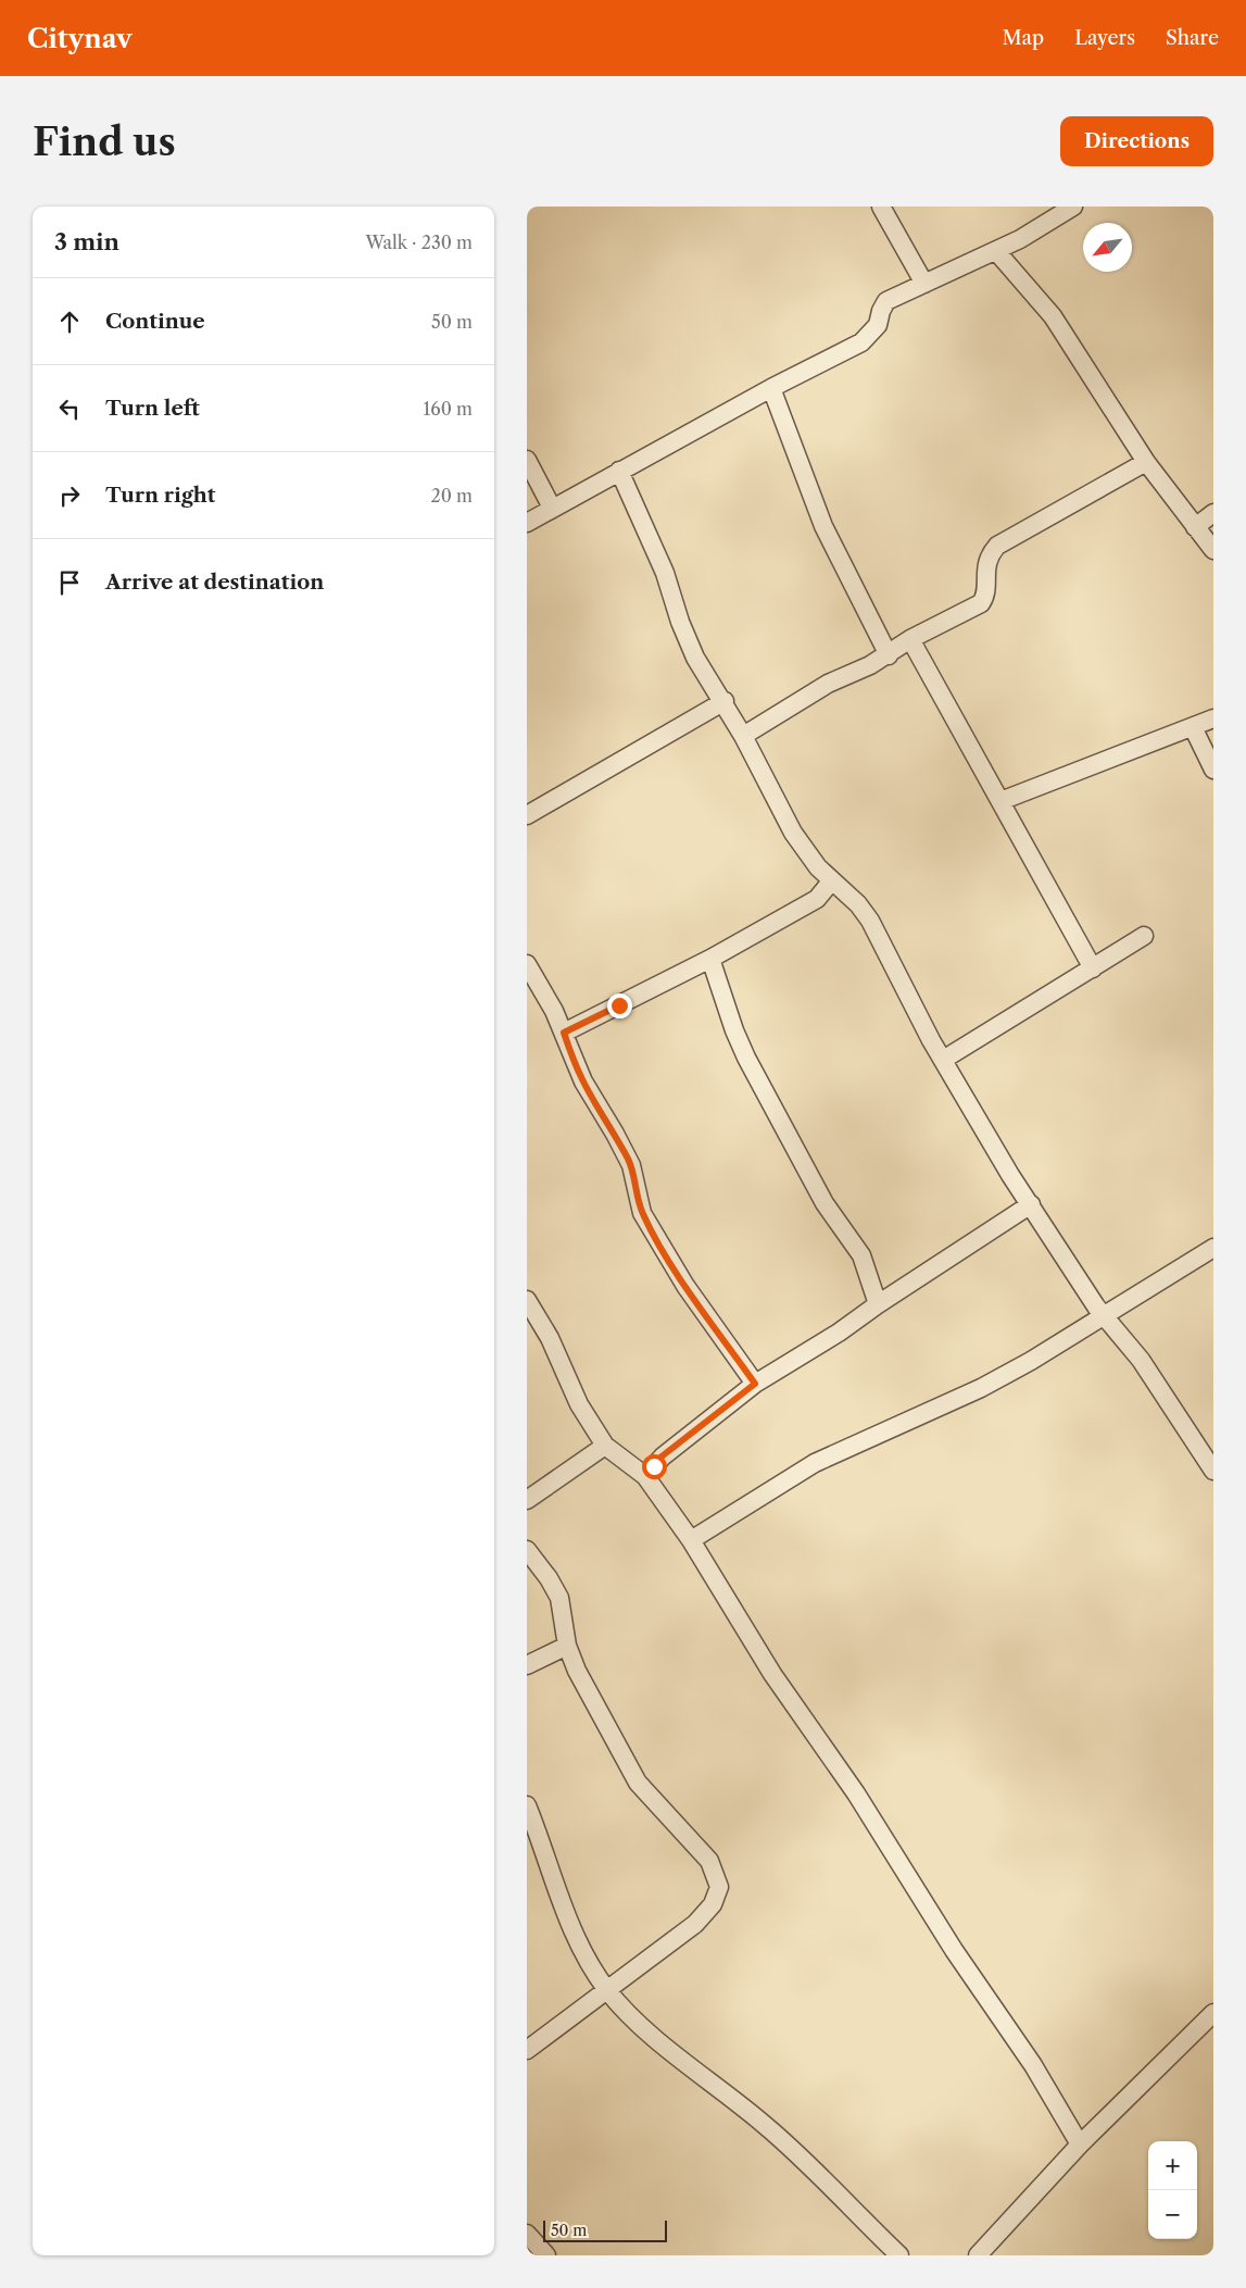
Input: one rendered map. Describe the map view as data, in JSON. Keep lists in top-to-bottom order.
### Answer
{
  "scale_bar": "50 m",
  "north": "bottom left",
  "page": {
    "header": "Citynav",
    "nav": ["Map", "Layers", "Share"],
    "buttons": "Directions",
    "title": "Find us",
    "heading": ["3 min", "Walk · 230 m"],
    "list": [
      ["Continue", "50 m"],
      ["Turn left", "160 m"],
      ["Turn right", "20 m"],
      "Arrive at destination"
    ],
    "map_buttons": ["+", "−"],
    "scale": "50 m"
  }
}
